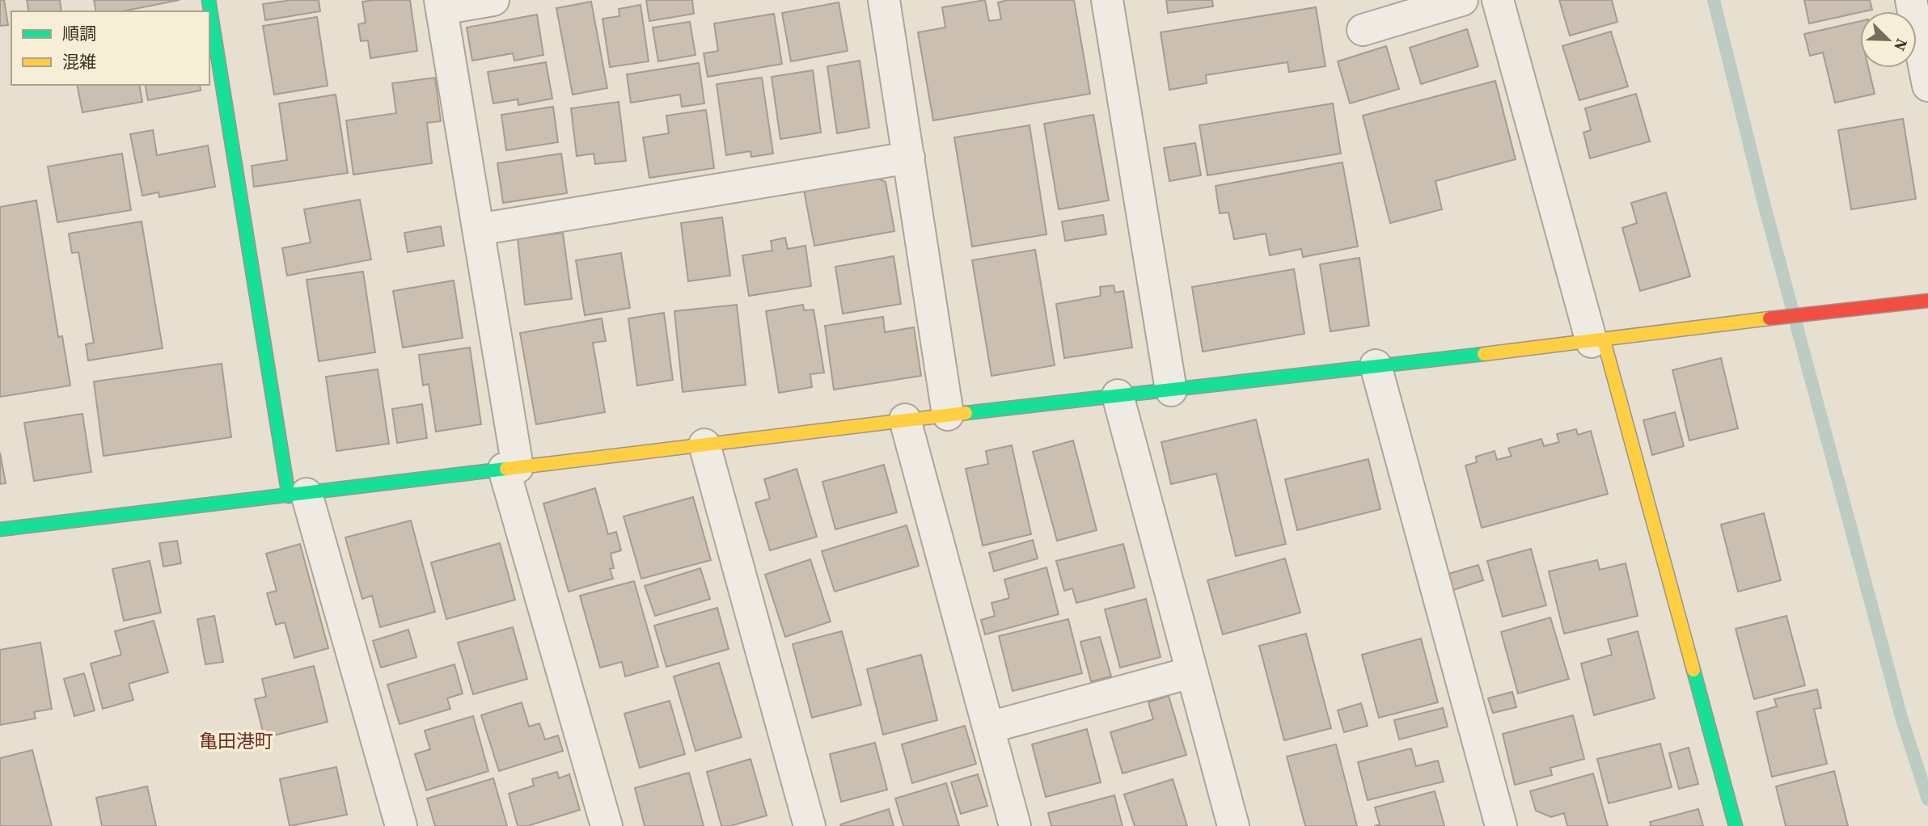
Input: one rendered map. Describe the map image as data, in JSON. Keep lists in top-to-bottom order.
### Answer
{
  "districts": ["亀田港町"],
  "legend": ["順調", "混雑"],
  "north": "bottom right"
}
